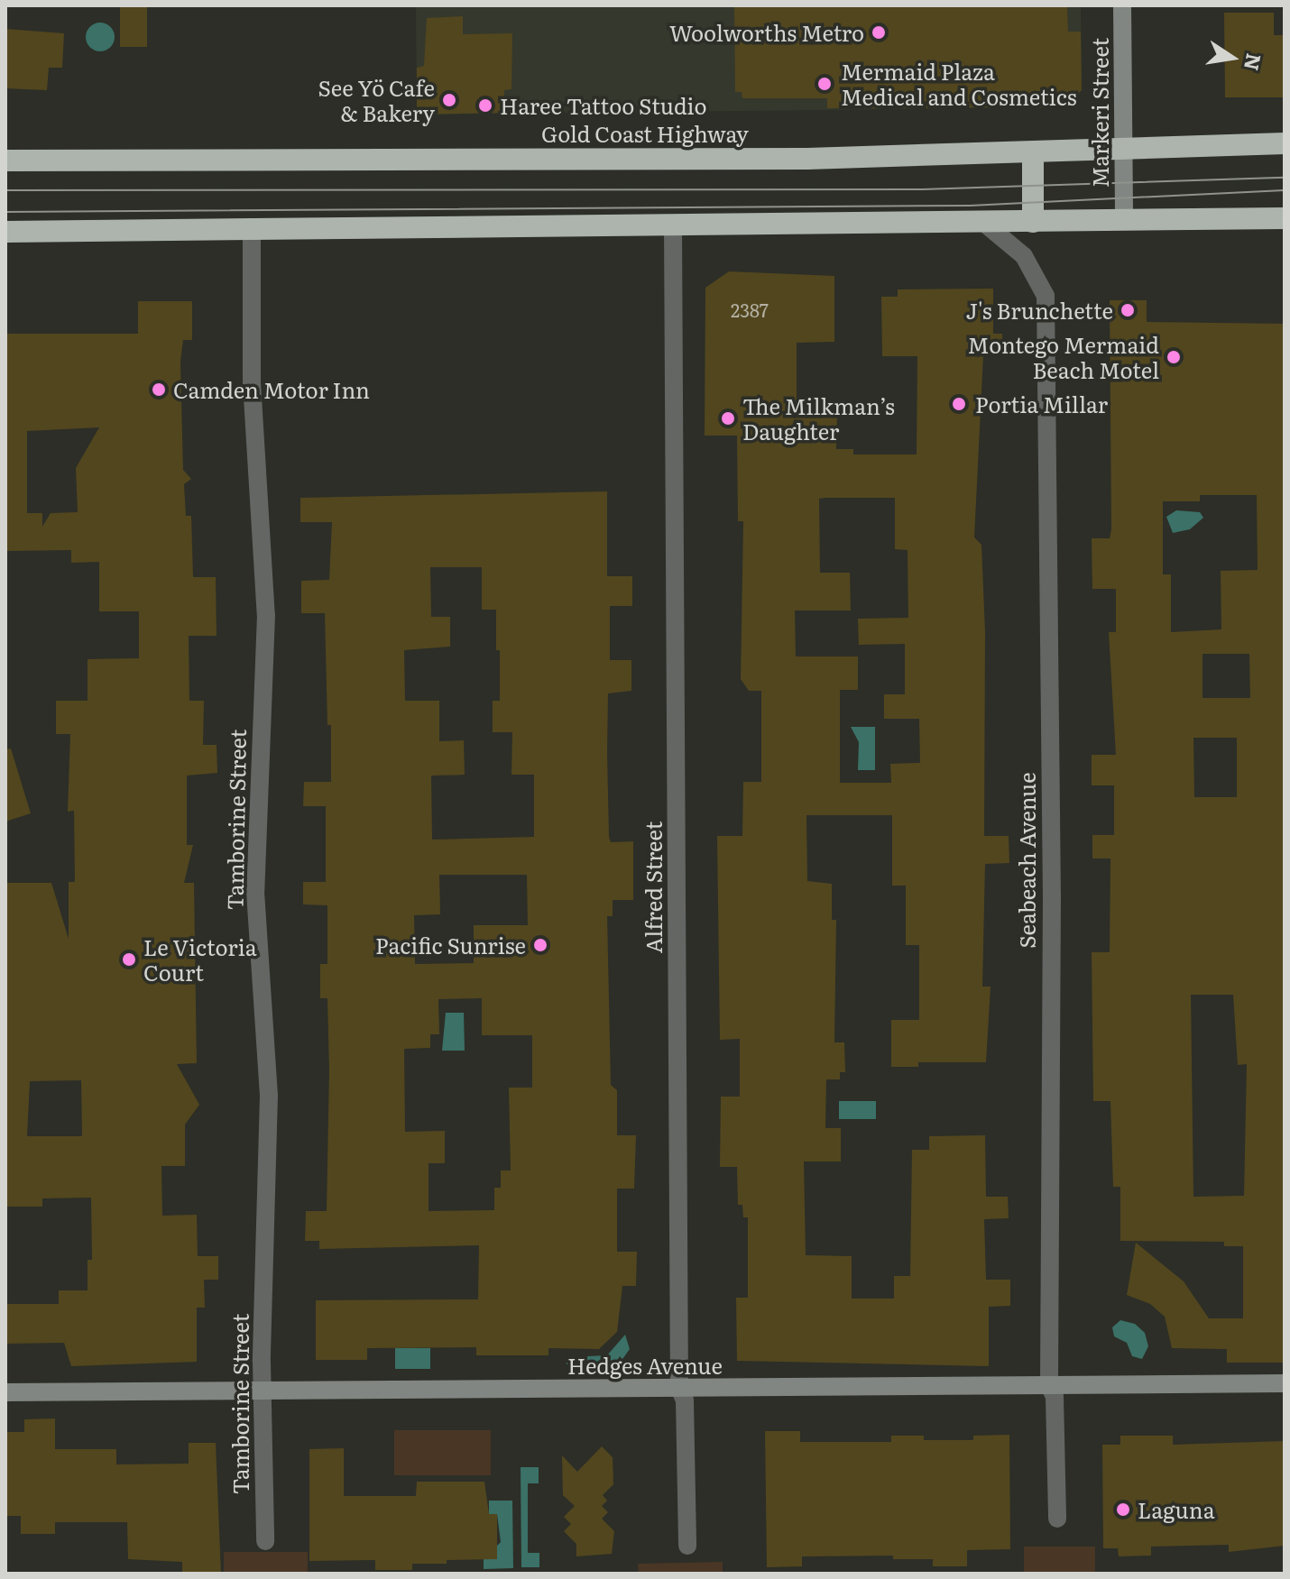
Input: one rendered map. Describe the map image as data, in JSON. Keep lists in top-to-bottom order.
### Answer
{
  "streets": {
    "highway": ["Gold Coast Highway"],
    "street": [
      "Markeri Street",
      "Tamborine Street",
      "Seabeach Avenue",
      "Alfred Street",
      "Hedges Avenue"
    ]
  },
  "crossings": [
    ["Markeri Street", "Gold Coast Highway"],
    ["Tamborine Street", "Hedges Avenue"],
    ["Seabeach Avenue", "Hedges Avenue"],
    ["Alfred Street", "Hedges Avenue"]
  ],
  "places": [
    "Woolworths Metro",
    "Mermaid Plaza Medical and Cosmetics",
    "See Yö Cafe & Bakery",
    "Haree Tattoo Studio",
    "J's Brunchette",
    "Montego Mermaid Beach Motel",
    "Camden Motor Inn",
    "Portia Millar",
    "The Milkman’s Daughter",
    "Pacific Sunrise",
    "Le Victoria Court",
    "Laguna"
  ],
  "house_numbers": ["2387"],
  "north": "right"
}
